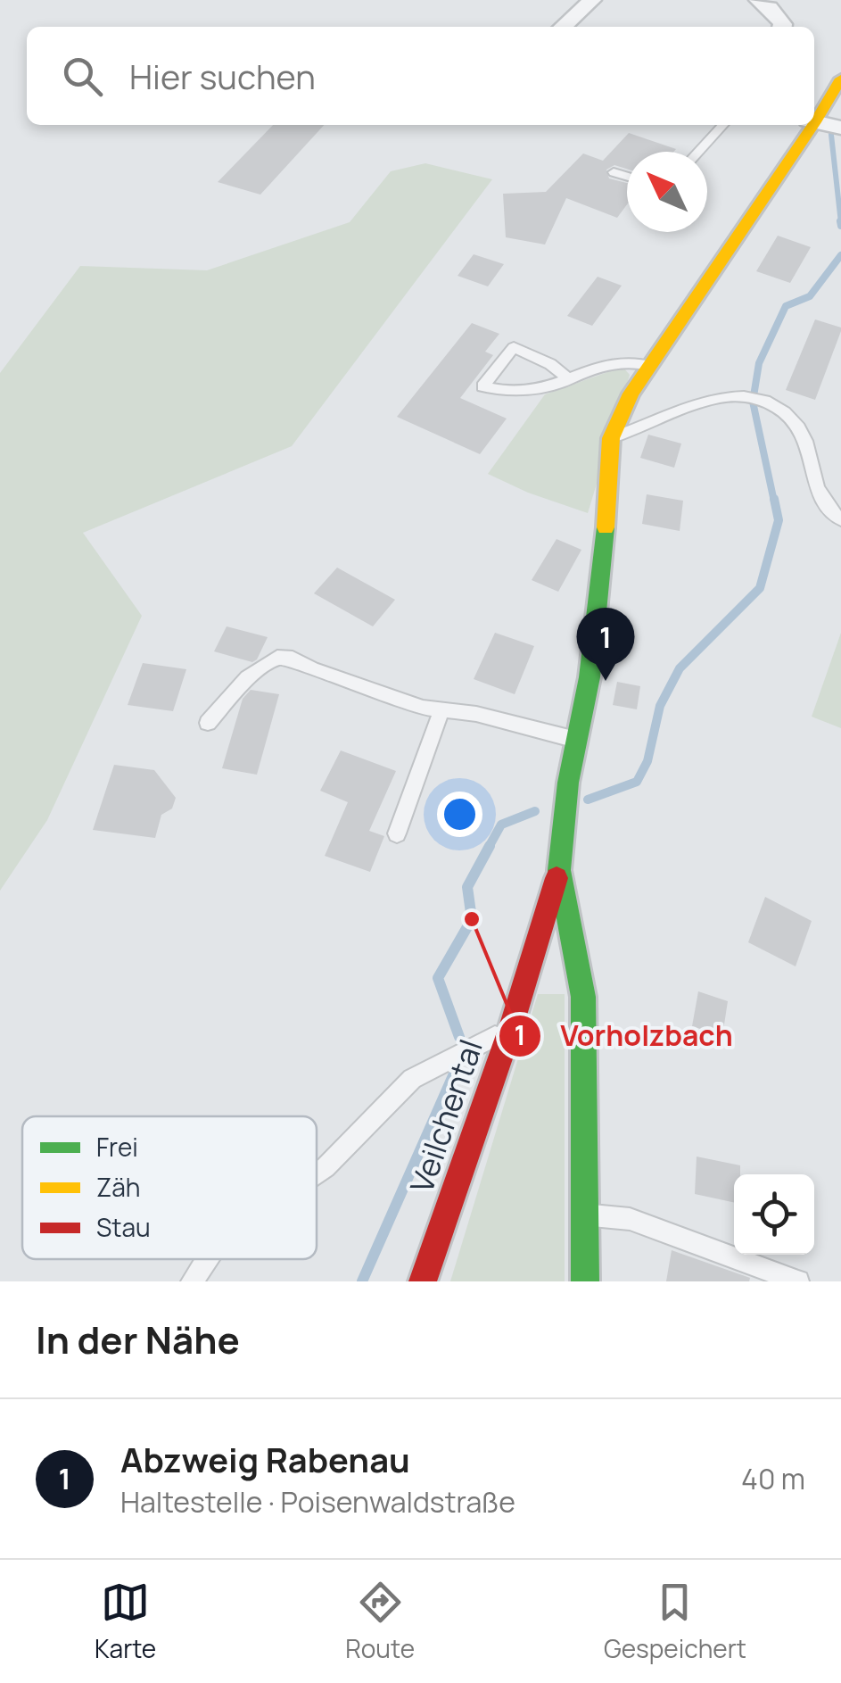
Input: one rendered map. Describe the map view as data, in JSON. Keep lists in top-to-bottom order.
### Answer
{
  "streets": {
    "street": ["Veilchental"]
  },
  "places": ["Vorholzbach"],
  "legend": ["Frei", "Zäh", "Stau"],
  "north": "top left",
  "page": {
    "search": "Hier suchen",
    "pins": "1",
    "heading": "In der Nähe",
    "list": [
      {
        "mark": "1",
        "name": "Abzweig Rabenau",
        "note": "Haltestelle · Poisenwaldstraße",
        "value": "40 m"
      }
    ],
    "nav": ["Karte", "Route", "Gespeichert"]
  }
}
